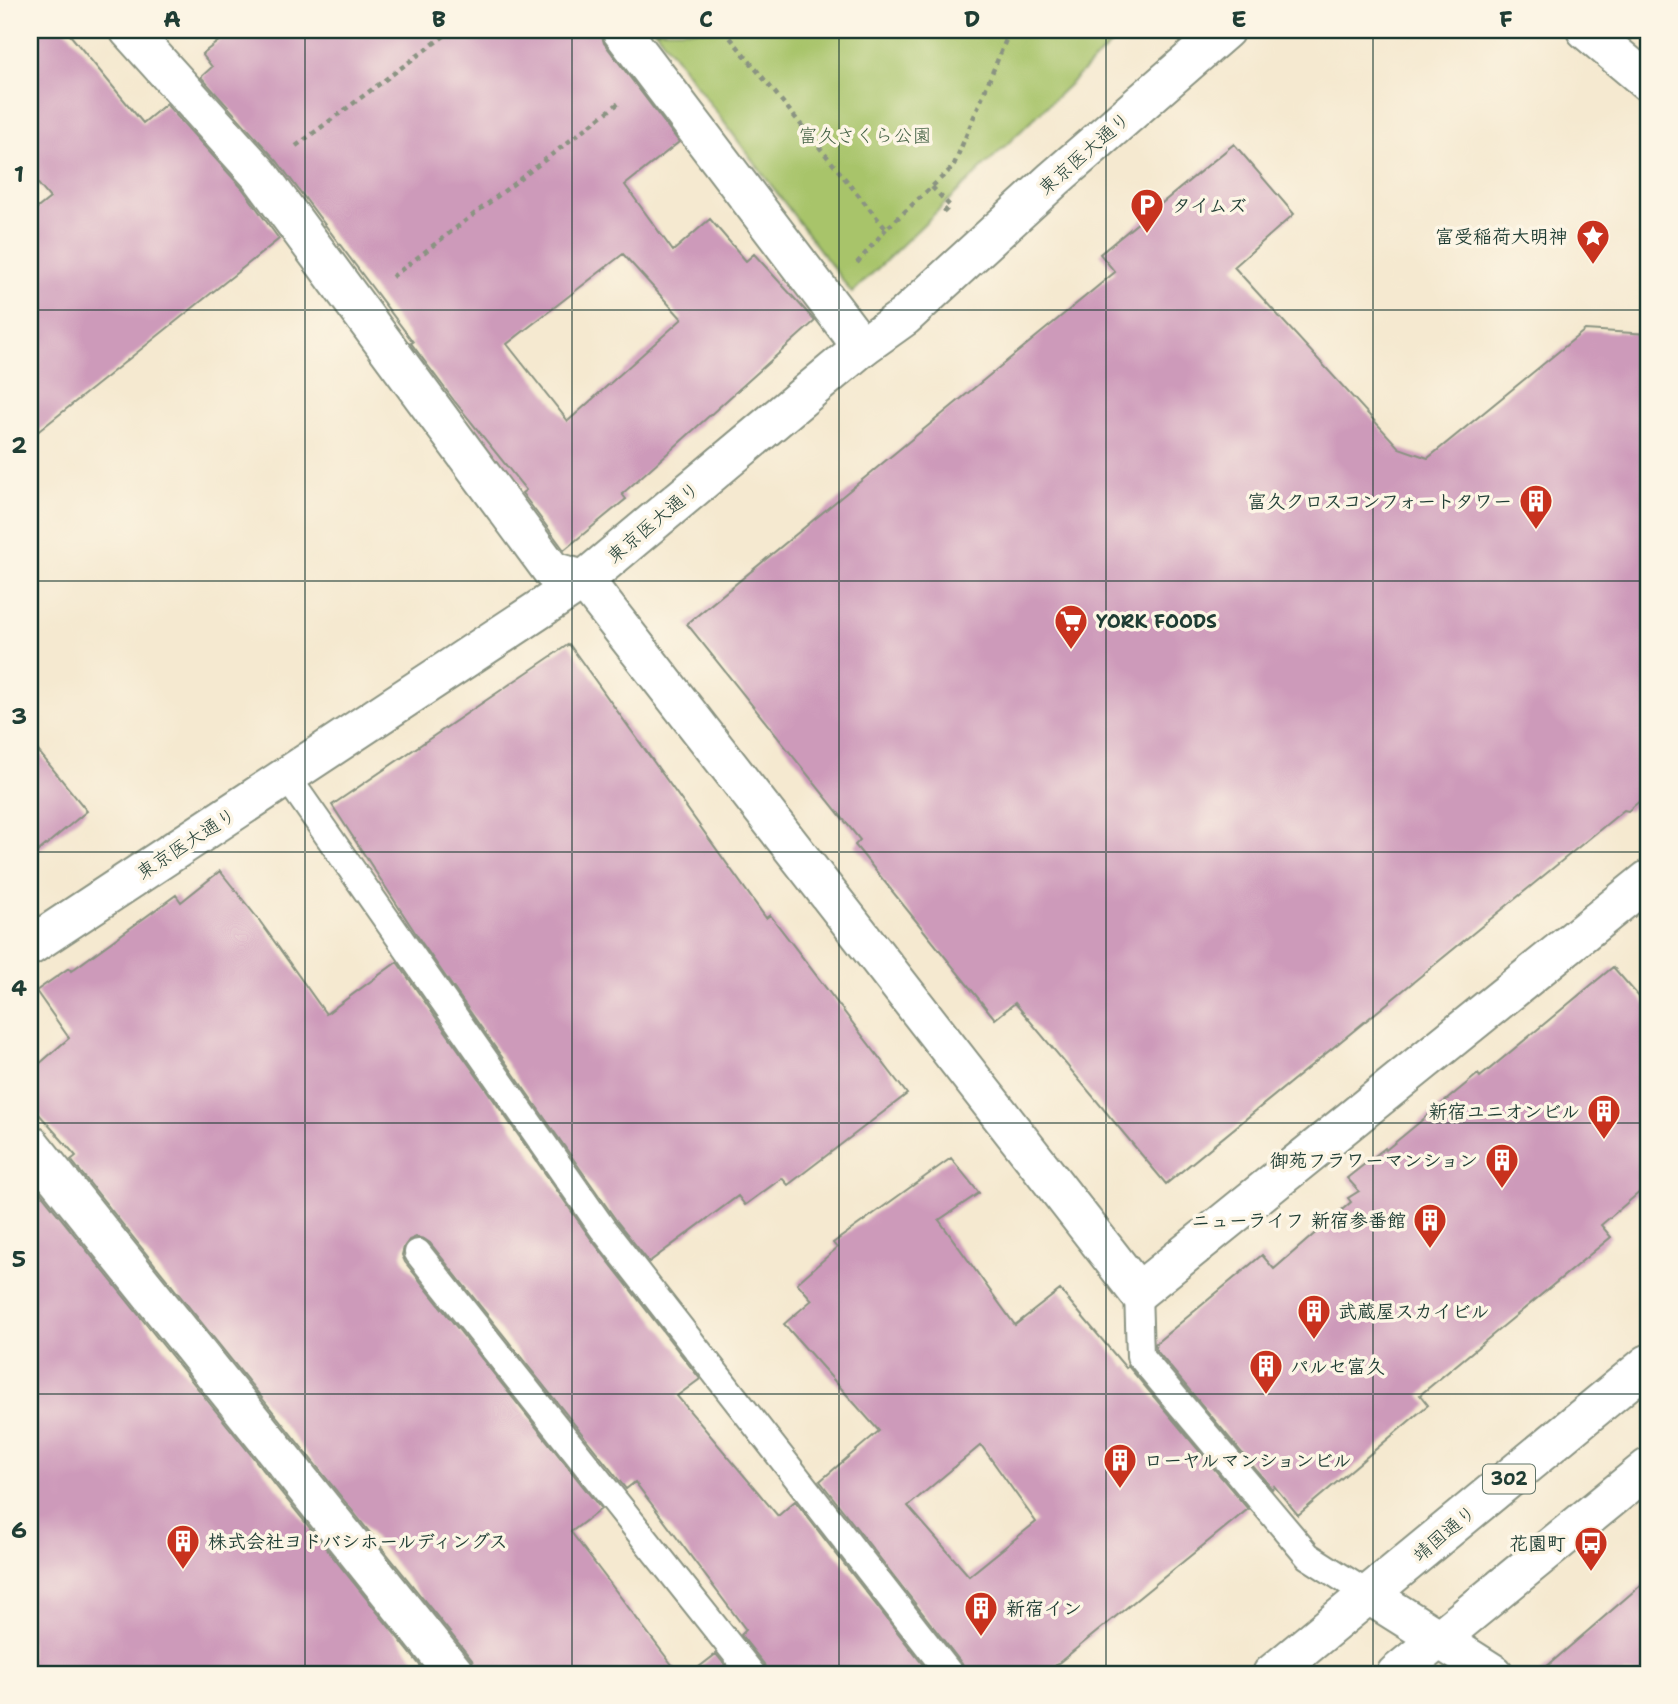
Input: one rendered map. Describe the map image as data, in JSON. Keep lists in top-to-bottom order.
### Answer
{
  "streets": {
    "street": ["東京医大通り", "302", "靖国通り"]
  },
  "parks": ["富久さくら公園"],
  "places": {
    "parking": ["タイムズ"],
    "place": ["富受稲荷大明神"],
    "building": [
      "富久クロスコンフォートタワー",
      "新宿ユニオンビル",
      "御苑フラワーマンション",
      "ニューライフ 新宿参番館",
      "武蔵屋スカイビル",
      "パルセ富久",
      "ローヤルマンションビル",
      "株式会社ヨドバシホールディングス",
      "新宿イン"
    ],
    "supermarket": ["YORK FOODS"],
    "bus stop": ["花園町"]
  },
  "grid": {
    "columns": [
      "A",
      "B",
      "C",
      "D",
      "E",
      "F"
    ],
    "rows": [
      "1",
      "2",
      "3",
      "4",
      "5",
      "6"
    ]
  }
}
